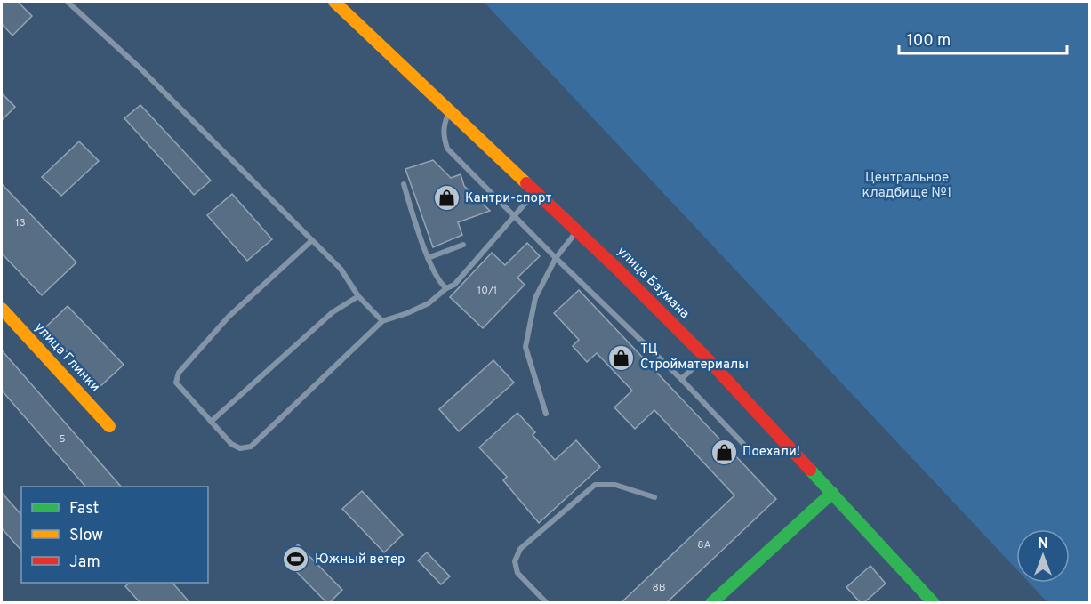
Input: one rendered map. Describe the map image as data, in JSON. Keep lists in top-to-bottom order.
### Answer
{
  "streets": {
    "main road": ["улица Баумана", "улица Глинки"]
  },
  "parks": ["Центральное кладбище №1"],
  "places": {
    "shop": ["Кантри-спорт", "ТЦ Стройматериалы", "Поехали!"],
    "sports": ["Южный ветер"]
  },
  "house_numbers": [
    "13",
    "10/1",
    "5",
    "8А",
    "8В"
  ],
  "legend": ["Fast", "Slow", "Jam"],
  "scale_bar": "100 m",
  "north": "top"
}
